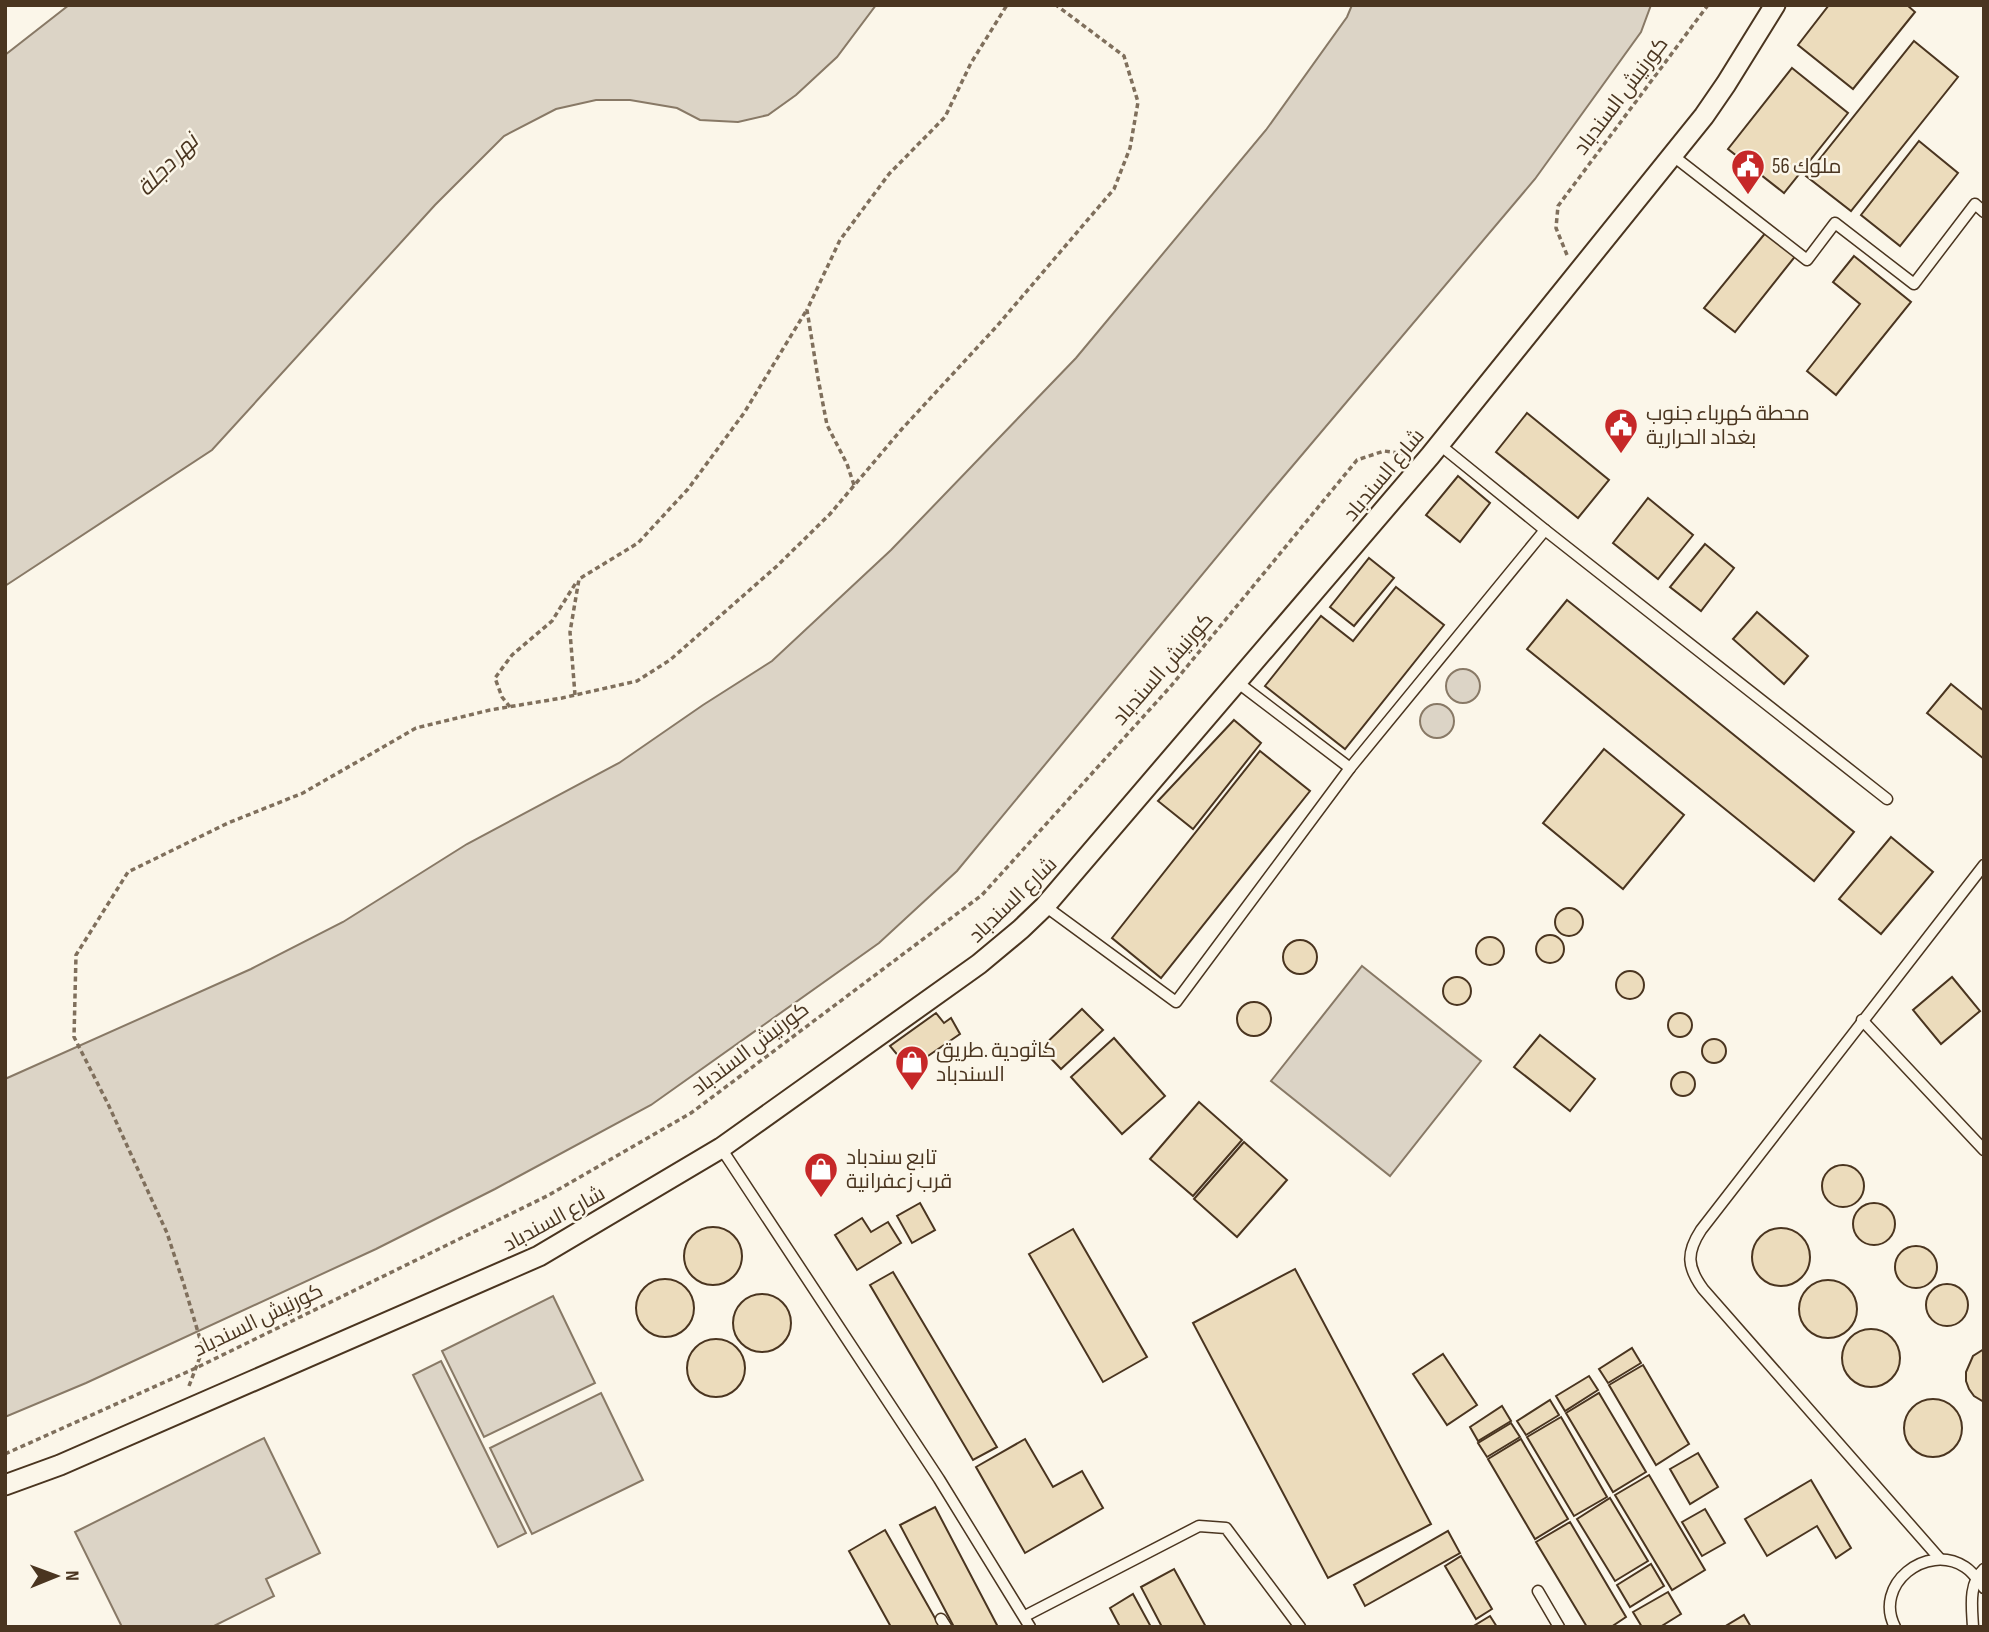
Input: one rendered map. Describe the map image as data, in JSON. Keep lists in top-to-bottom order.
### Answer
{
  "streets": {
    "street": ["شارع السندباد"],
    "path": ["كورنيش السندباد"]
  },
  "crossings": [
    ["كورنيش السندباد", "شارع السندباد"]
  ],
  "water": ["نهر دجلة"],
  "places": {
    "public building": ["ملوك 56", "محطة كهرباء جنوب بغداد الحرارية"],
    "shop": ["كاثودية .طريق السندباد", "تابع سندباد قرب زعفرانية"]
  },
  "north": "right"
}
